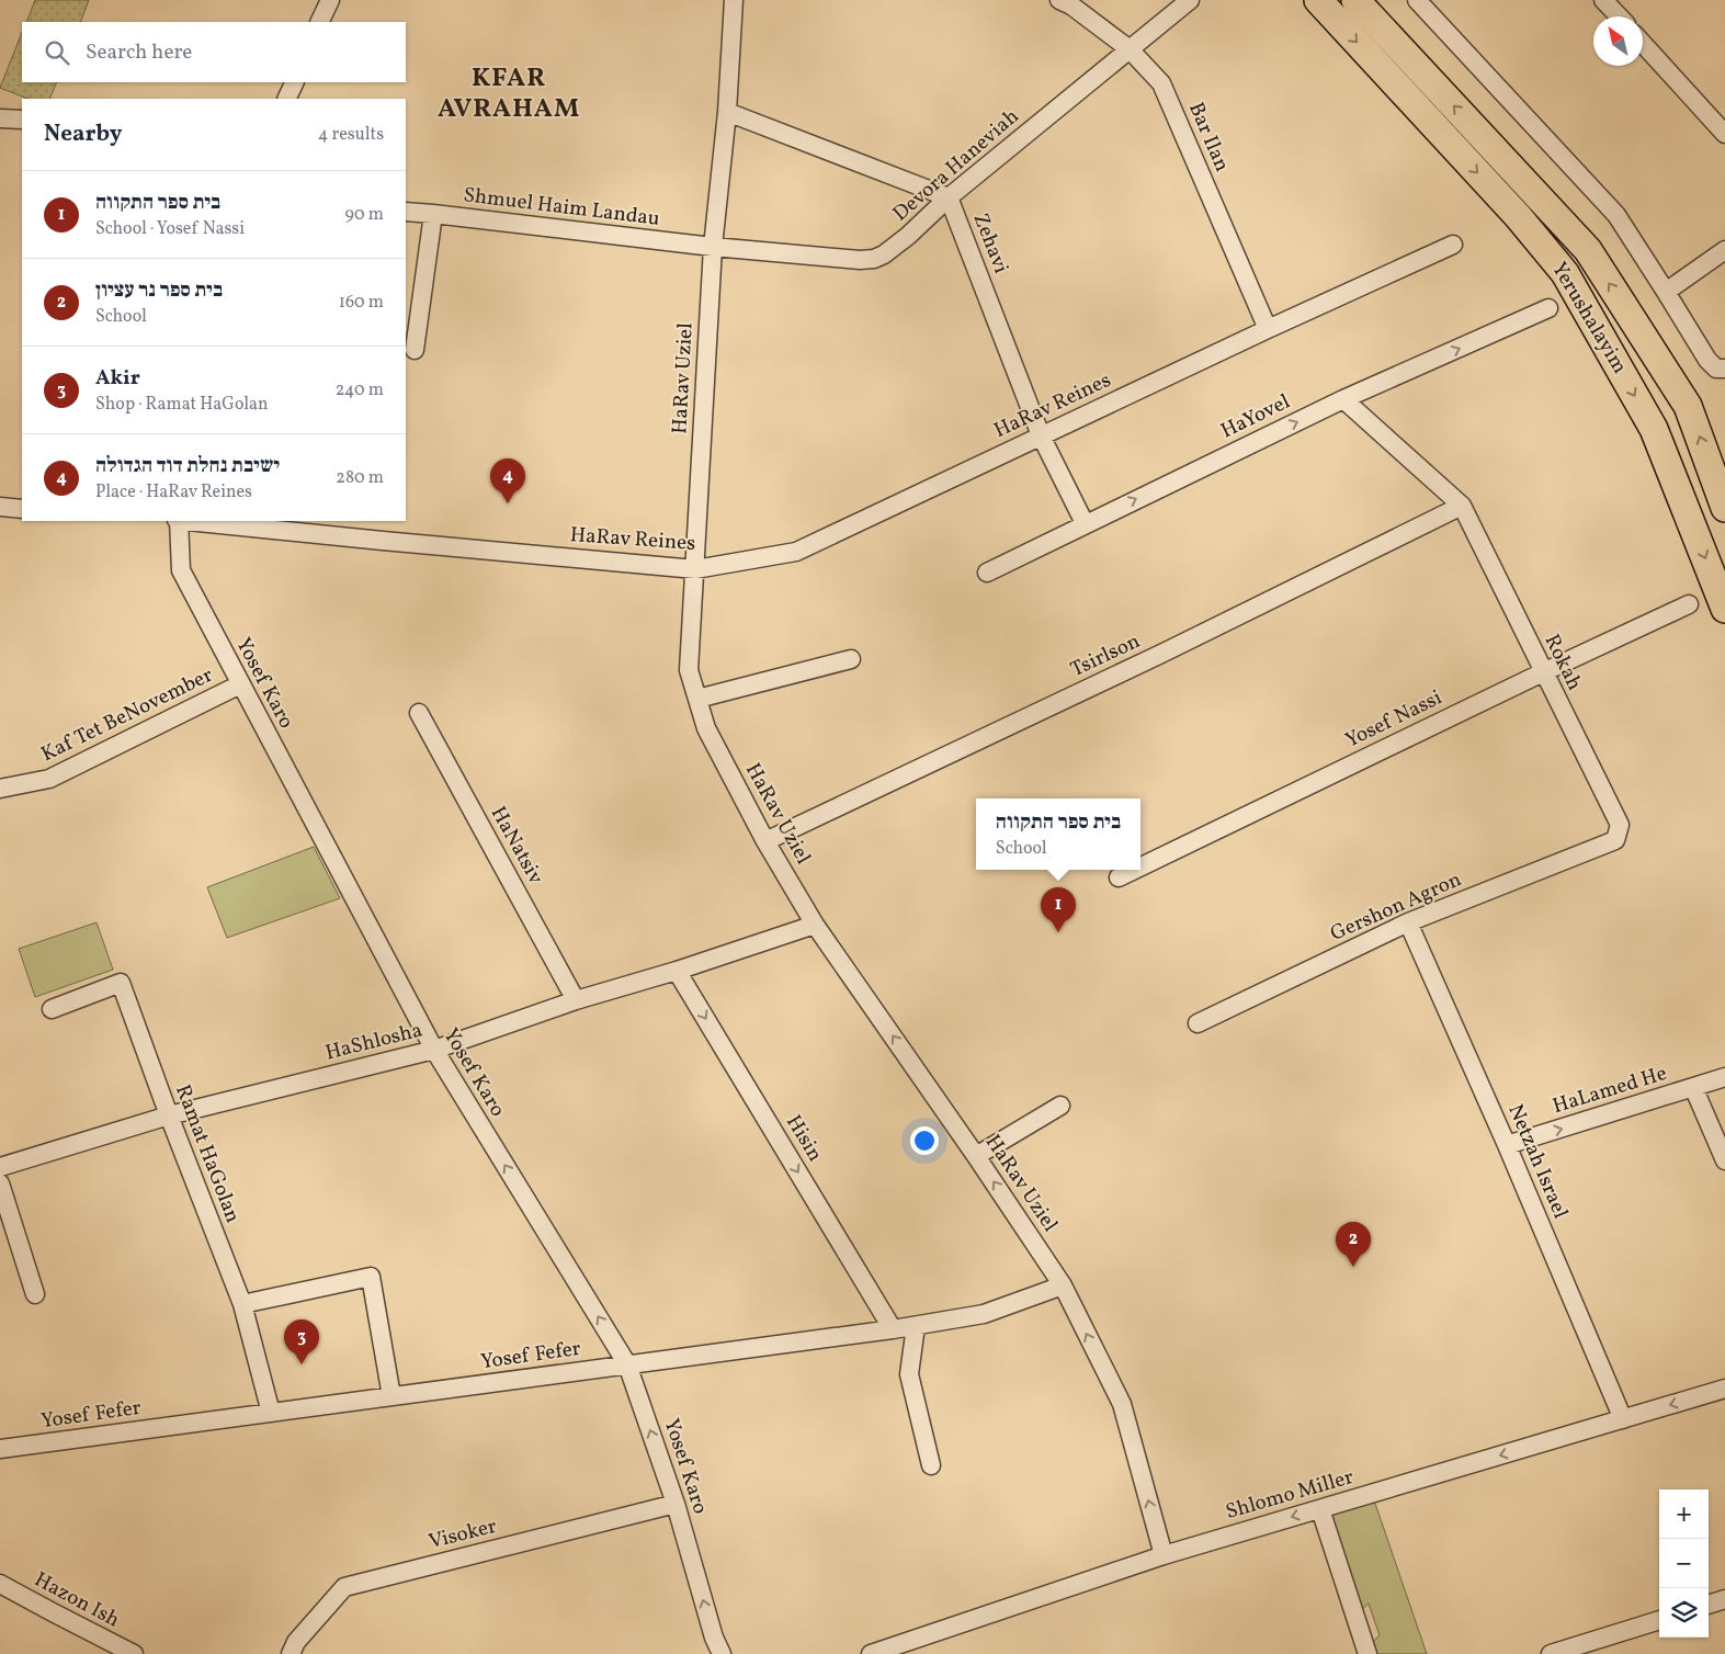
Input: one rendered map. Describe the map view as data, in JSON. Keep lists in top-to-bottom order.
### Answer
{
  "streets": {
    "highway": ["Yerushalayim"],
    "street": [
      "Bar Ilan",
      "Devora Haneviah",
      "Shmuel Haim Landau",
      "Zehavi",
      "HaRav Uziel",
      "HaRav Reines",
      "HaYovel",
      "Tsirlson",
      "Rokah",
      "Yosef Karo",
      "Kaf Tet BeNovember",
      "Yosef Nassi",
      "HaNatsiv",
      "Gershon Agron",
      "HaShlosha",
      "HaLamed He",
      "Hisin",
      "Ramat HaGolan",
      "Netzah Israel",
      "Yosef Fefer",
      "Shlomo Miller",
      "Visoker",
      "Hazon Ish"
    ]
  },
  "crossings": [
    ["Bar Ilan", "Devora Haneviah"],
    ["Bar Ilan", "HaRav Reines"],
    ["Devora Haneviah", "Shmuel Haim Landau"],
    ["Devora Haneviah", "Zehavi"],
    ["Devora Haneviah", "HaRav Uziel"],
    ["Shmuel Haim Landau", "HaRav Uziel"],
    ["Zehavi", "HaRav Uziel"],
    ["Zehavi", "HaRav Reines"],
    ["Zehavi", "HaYovel"],
    ["HaRav Uziel", "HaRav Reines"],
    ["HaRav Uziel", "Tsirlson"],
    ["HaRav Uziel", "HaShlosha"],
    ["HaRav Uziel", "Yosef Fefer"],
    ["HaRav Uziel", "Shlomo Miller"],
    ["Tsirlson", "Rokah"],
    ["Rokah", "Yosef Nassi"],
    ["Rokah", "Gershon Agron"],
    ["Yosef Karo", "Kaf Tet BeNovember"],
    ["Yosef Karo", "HaShlosha"],
    ["Yosef Karo", "Yosef Fefer"],
    ["Yosef Karo", "Visoker"],
    ["HaNatsiv", "HaShlosha"],
    ["Gershon Agron", "Netzah Israel"],
    ["HaShlosha", "Hisin"],
    ["HaShlosha", "Ramat HaGolan"],
    ["HaLamed He", "Netzah Israel"],
    ["Hisin", "Yosef Fefer"],
    ["Ramat HaGolan", "Yosef Fefer"],
    ["Netzah Israel", "Shlomo Miller"]
  ],
  "one_way": [
    "HaRav Uziel",
    "HaYovel",
    "Yosef Karo",
    "HaLamed He",
    "Hisin",
    "Shlomo Miller"
  ],
  "districts": ["KFAR AVRAHAM"],
  "north": "top left",
  "page": {
    "search": "Search here",
    "heading": ["Nearby", "4 results"],
    "list": [
      {
        "mark": "1",
        "name": "בית ספר התקווה",
        "note": "School · Yosef Nassi",
        "value": "90 m"
      },
      {
        "mark": "2",
        "name": "בית ספר נר עציון",
        "note": "School",
        "value": "160 m"
      },
      {
        "mark": "3",
        "name": "Akir",
        "note": "Shop · Ramat HaGolan",
        "value": "240 m"
      },
      {
        "mark": "4",
        "name": "ישיבת נחלת דוד הגדולה",
        "note": "Place · HaRav Reines",
        "value": "280 m"
      }
    ],
    "pins": [
      "4",
      "1",
      "2",
      "3"
    ],
    "popup": ["בית ספר התקווה", "School"],
    "map_buttons": ["+", "−"]
  }
}
